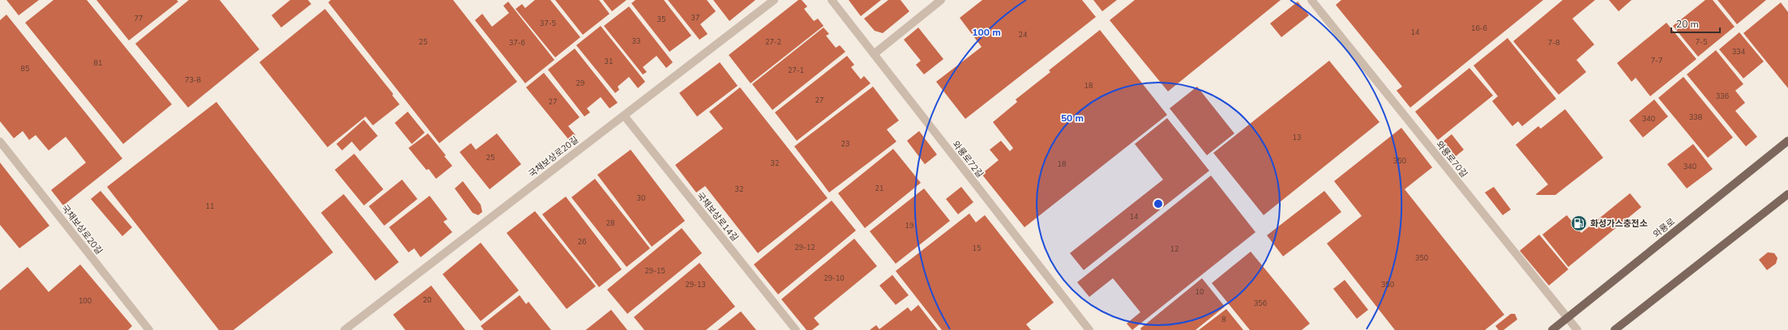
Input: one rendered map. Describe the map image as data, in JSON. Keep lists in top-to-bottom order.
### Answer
{
  "streets": {
    "main road": ["와룡로"],
    "street": [
      "국채보상로20길",
      "와룡로72길",
      "와룡로70길",
      "국채보상로14길"
    ]
  },
  "crossings": [
    ["국채보상로20길", "국채보상로14길"],
    ["와룡로70길", "와룡로"]
  ],
  "places": {
    "fuel station": ["화성가스충전소"]
  },
  "house_numbers": [
    "37",
    "77",
    "35",
    "37-5",
    "16-6",
    "14",
    "24",
    "33",
    "25",
    "27-2",
    "7-5",
    "37-6",
    "7-8",
    "334",
    "7-7",
    "31",
    "81",
    "85",
    "27-1",
    "73-8",
    "29",
    "18",
    "336",
    "27",
    "27",
    "338",
    "340",
    "13",
    "23",
    "25",
    "350",
    "32",
    "18",
    "340",
    "21",
    "32",
    "30",
    "11",
    "14",
    "28",
    "19",
    "26",
    "29-12",
    "15",
    "12",
    "350",
    "29-15",
    "29-10",
    "29-13",
    "350",
    "10",
    "20",
    "100",
    "356",
    "8"
  ],
  "scale_bar": "20 m",
  "rings": ["100 m", "50 m"]
}
